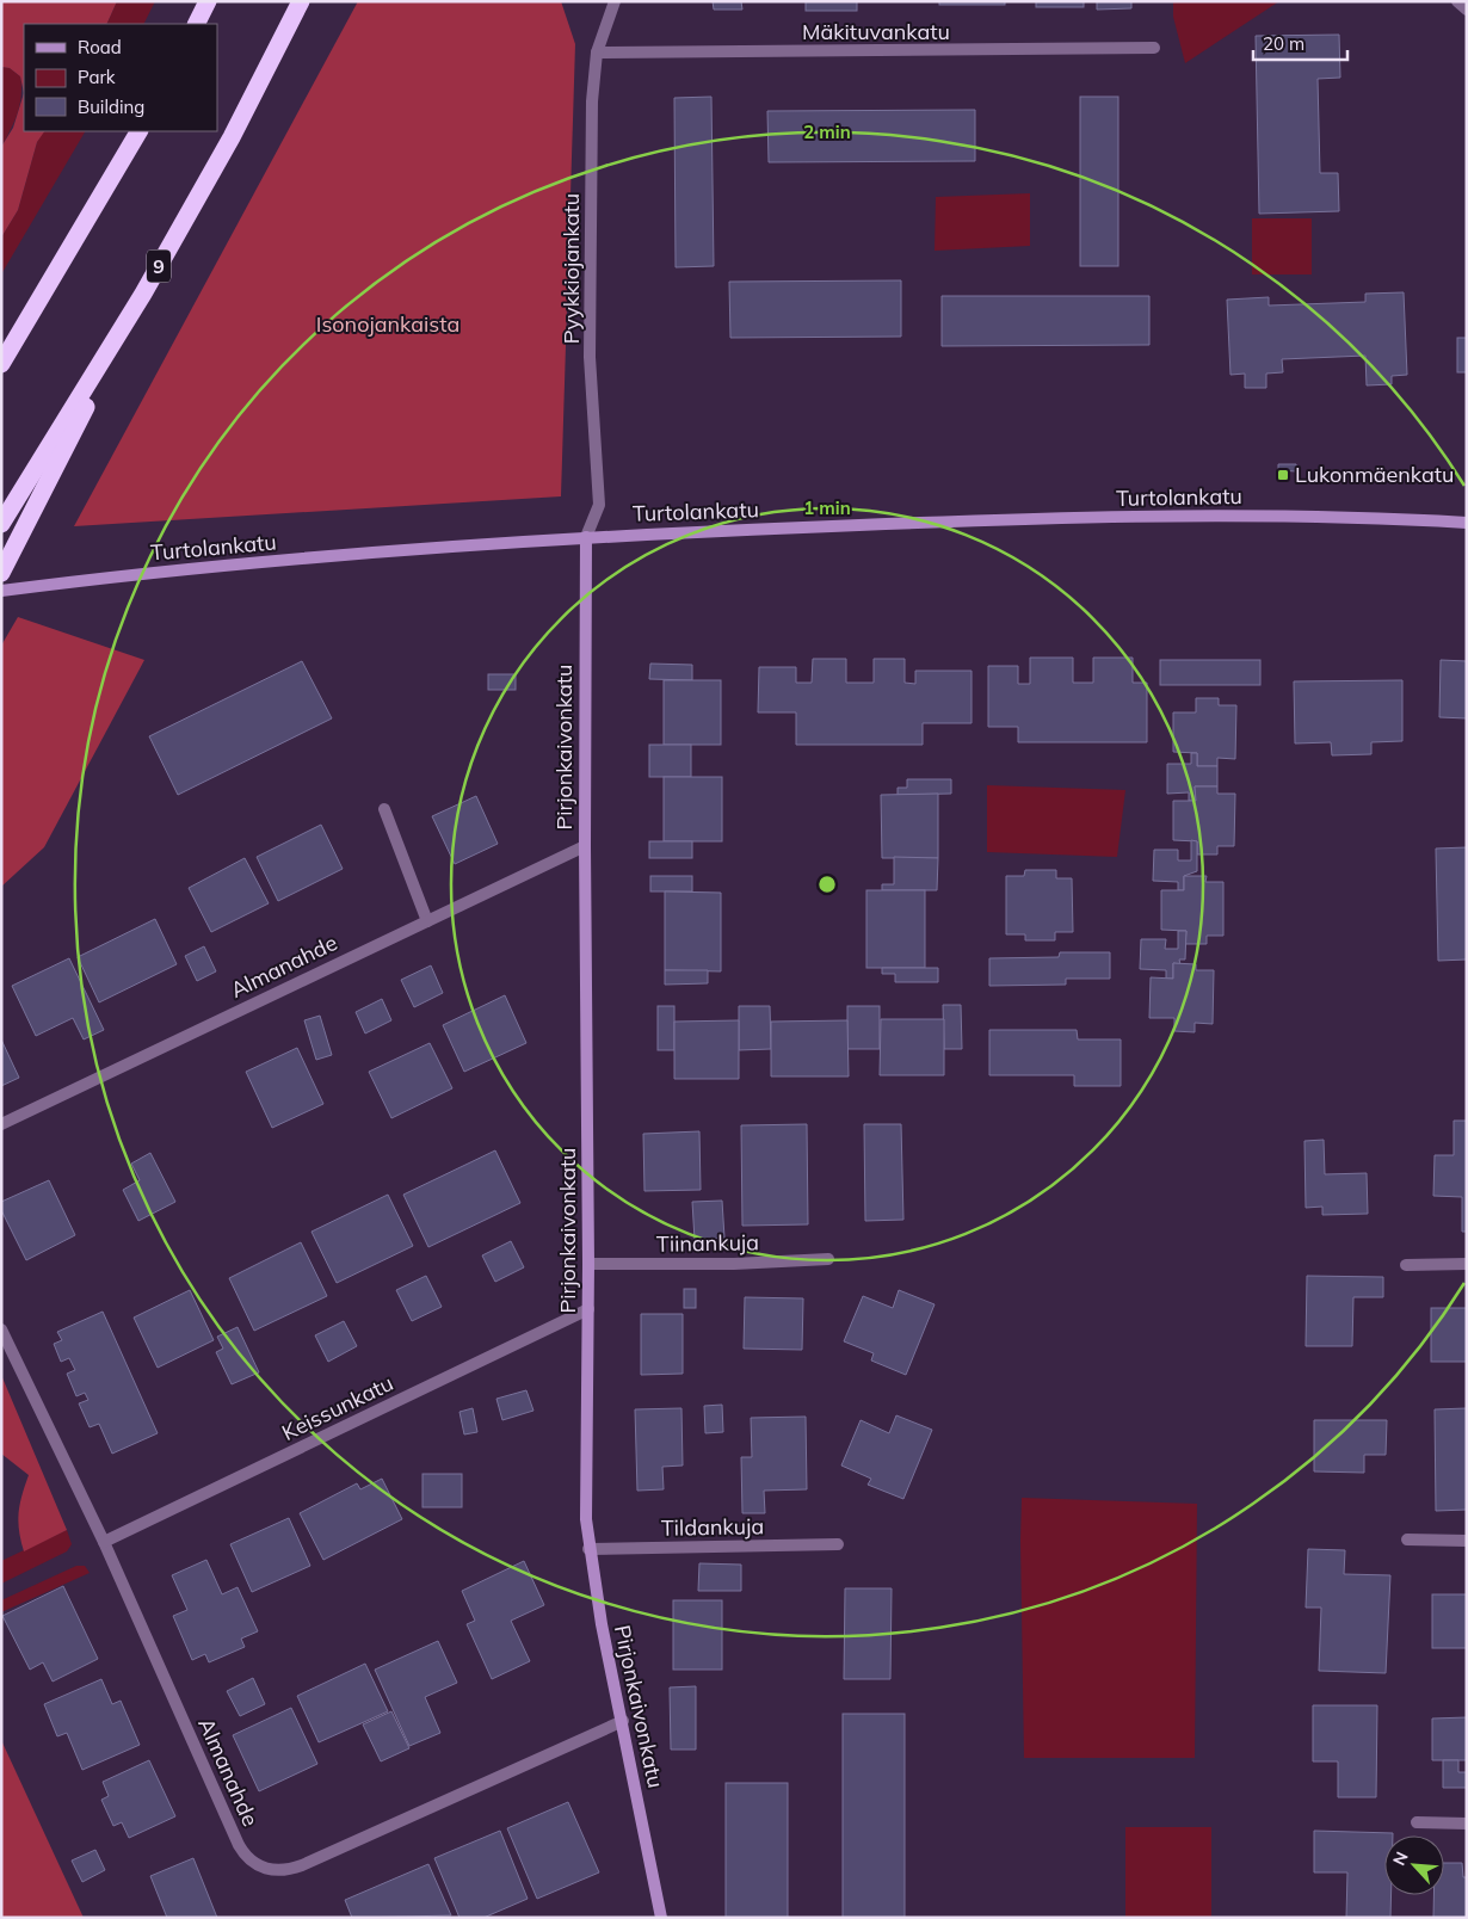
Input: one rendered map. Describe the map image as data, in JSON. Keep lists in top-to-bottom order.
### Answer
{
  "streets": {
    "highway": ["9"],
    "main road": ["Turtolankatu", "Pirjonkaivonkatu"],
    "street": [
      "Mäkituvankatu",
      "Pyykkiojankatu",
      "Almanahde",
      "Tiinankuja",
      "Keissunkatu",
      "Tildankuja"
    ]
  },
  "crossings": [
    ["Mäkituvankatu", "Pyykkiojankatu"],
    ["Pyykkiojankatu", "Turtolankatu"],
    ["Pyykkiojankatu", "Pirjonkaivonkatu"],
    ["Turtolankatu", "Pirjonkaivonkatu"],
    ["Pirjonkaivonkatu", "Almanahde"],
    ["Pirjonkaivonkatu", "Tiinankuja"],
    ["Pirjonkaivonkatu", "Keissunkatu"],
    ["Pirjonkaivonkatu", "Tildankuja"],
    ["Almanahde", "Keissunkatu"]
  ],
  "parks": ["Isonojankaista"],
  "places": {
    "transit": ["Lukonmäenkatu"]
  },
  "legend": ["Road", "Park", "Building"],
  "scale_bar": "20 m",
  "north": "top left",
  "rings": ["2 min", "1 min"]
}
